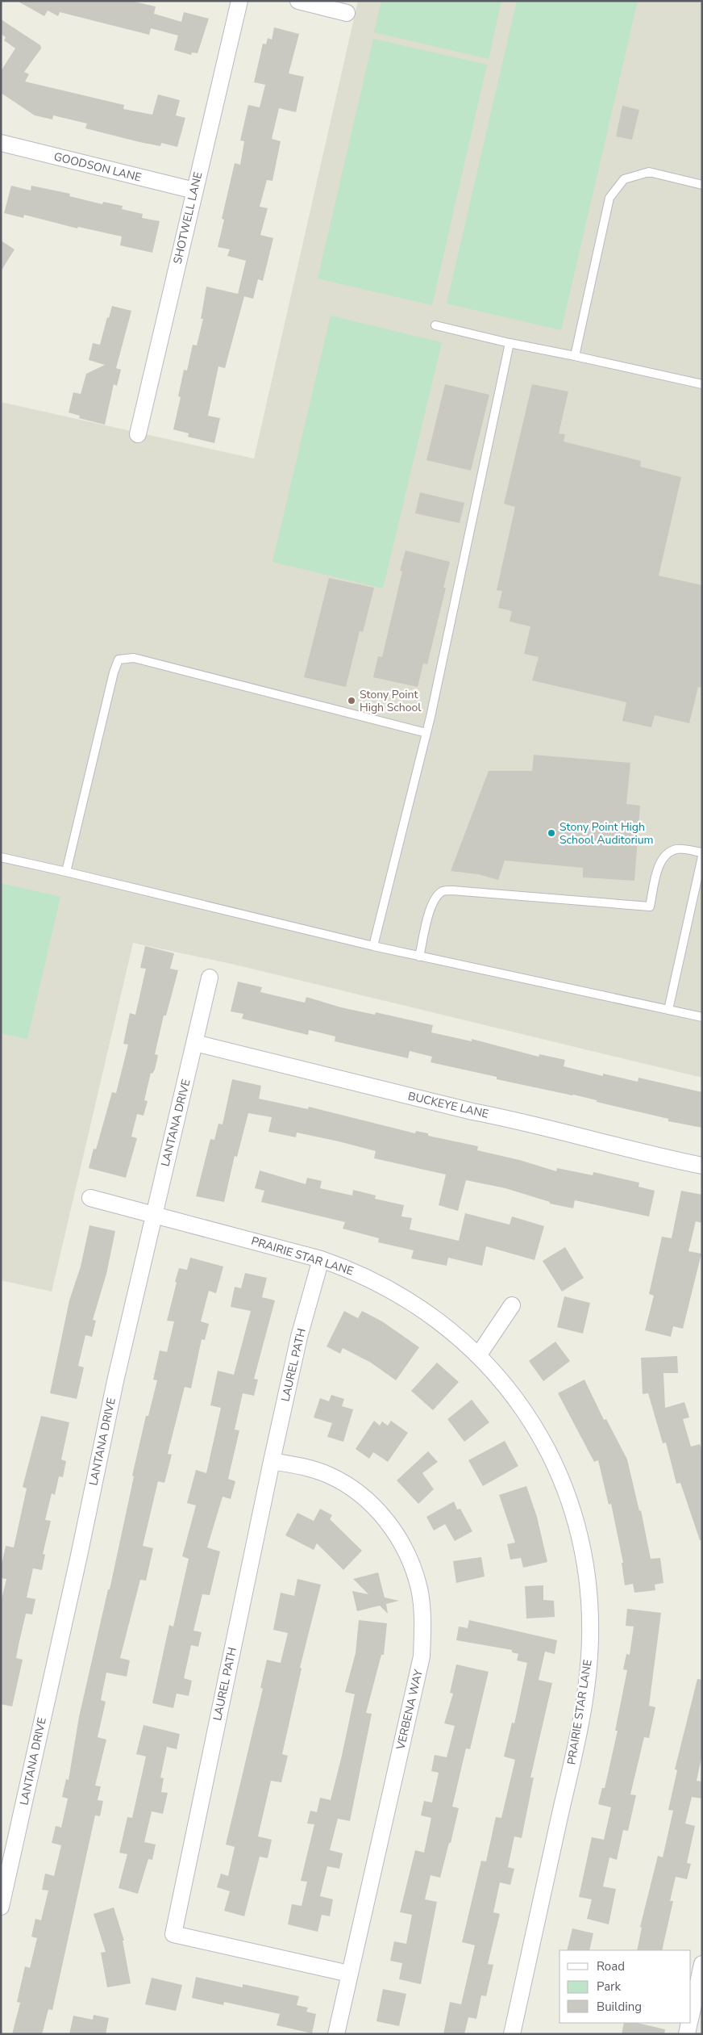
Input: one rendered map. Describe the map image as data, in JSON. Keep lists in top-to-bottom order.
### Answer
{
  "streets": {
    "street": [
      "GOODSON LANE",
      "SHOTWELL LANE",
      "BUCKEYE LANE",
      "LANTANA DRIVE",
      "PRAIRIE STAR LANE",
      "LAUREL PATH",
      "VERBENA WAY"
    ]
  },
  "crossings": [
    ["GOODSON LANE", "SHOTWELL LANE"],
    ["BUCKEYE LANE", "LANTANA DRIVE"],
    ["LANTANA DRIVE", "PRAIRIE STAR LANE"],
    ["PRAIRIE STAR LANE", "LAUREL PATH"],
    ["LAUREL PATH", "VERBENA WAY"]
  ],
  "places": ["Stony Point High School", "Stony Point High School Auditorium"],
  "legend": ["Road", "Park", "Building"]
}
